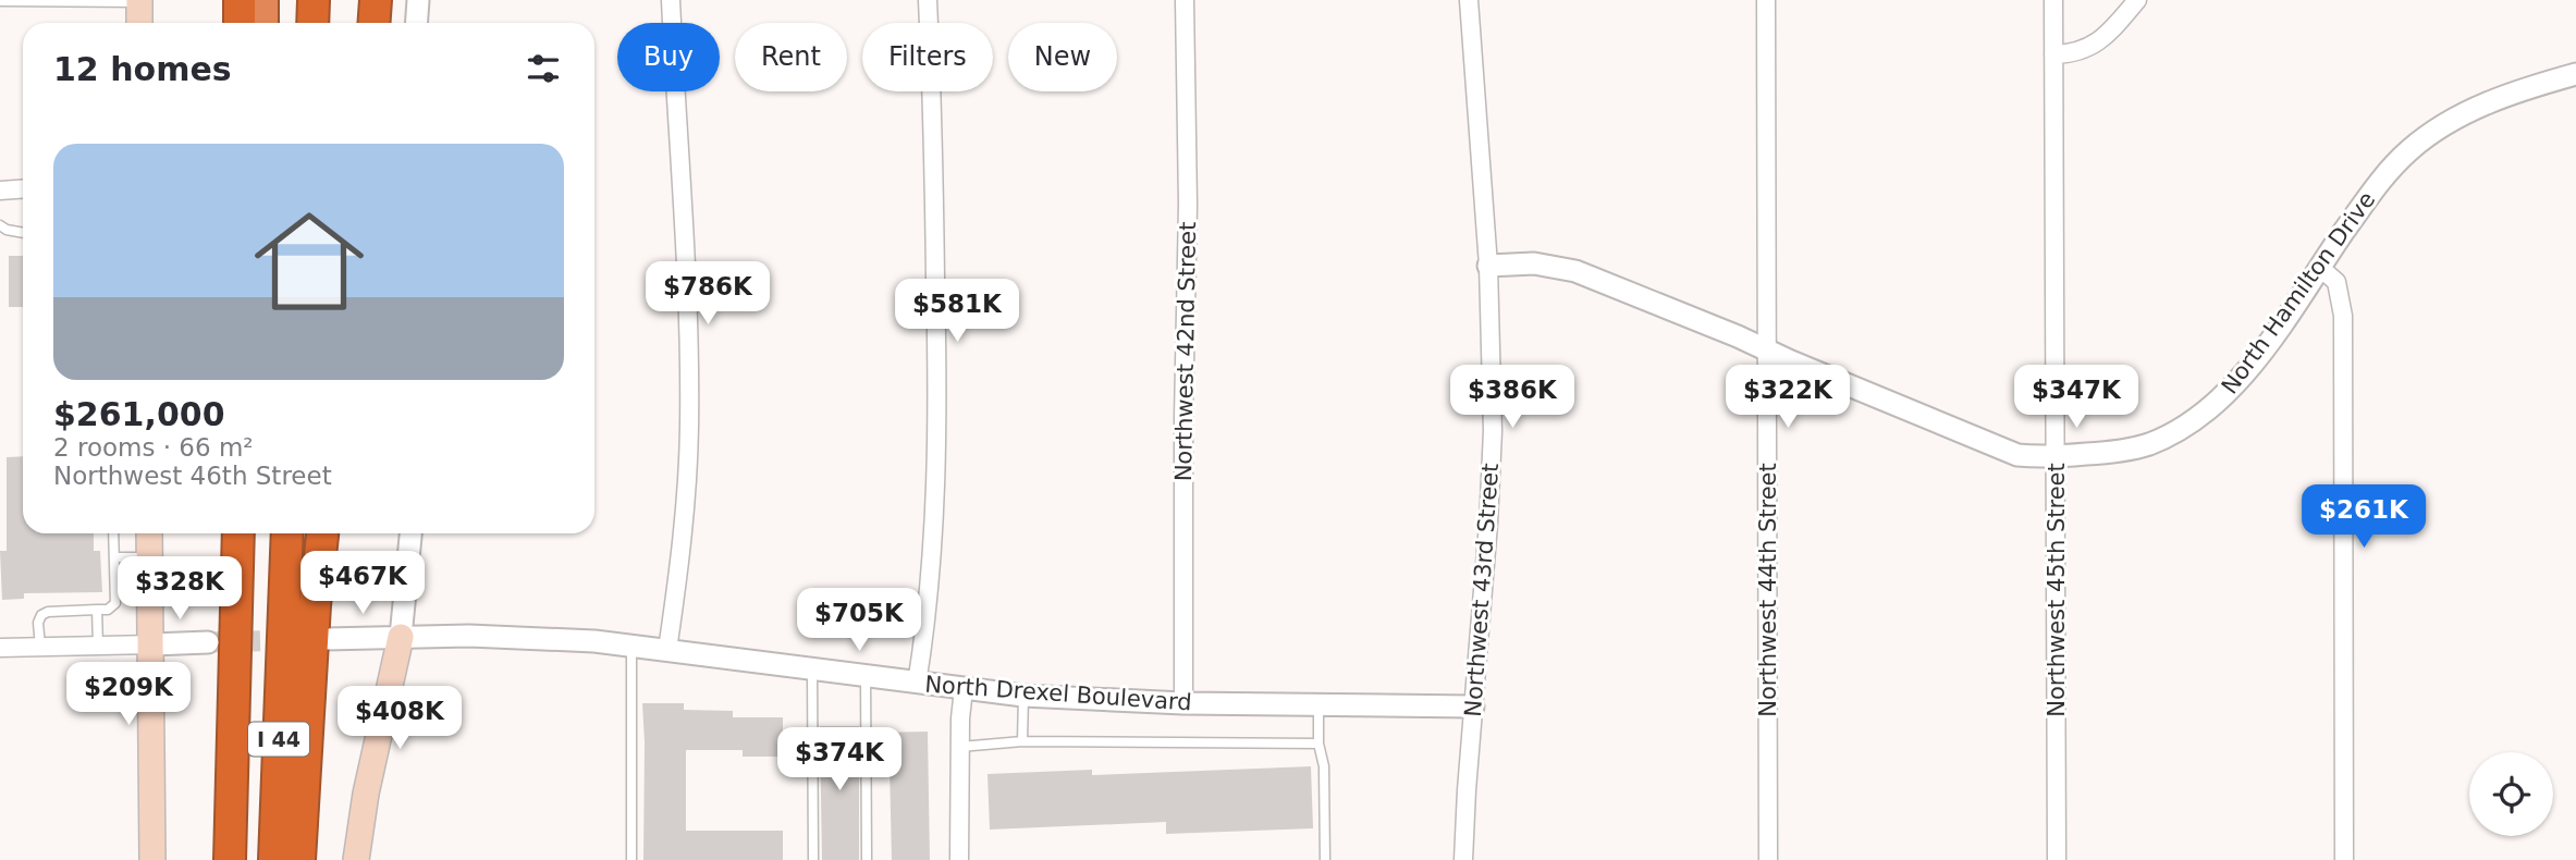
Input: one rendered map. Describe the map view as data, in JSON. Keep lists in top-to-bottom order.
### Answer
{
  "streets": {
    "highway": ["I 44"],
    "street": [
      "North Hamilton Drive",
      "Northwest 42nd Street",
      "Northwest 43rd Street",
      "Northwest 44th Street",
      "Northwest 45th Street",
      "North Drexel Boulevard"
    ]
  },
  "crossings": [
    ["North Hamilton Drive", "Northwest 43rd Street"],
    ["North Hamilton Drive", "Northwest 44th Street"],
    ["North Hamilton Drive", "Northwest 45th Street"],
    ["Northwest 42nd Street", "North Drexel Boulevard"],
    ["Northwest 43rd Street", "North Drexel Boulevard"]
  ],
  "page": {
    "chip": [
      "Buy",
      "Rent",
      "Filters",
      "New"
    ],
    "heading": "12 homes",
    "list": [
      {
        "name": "$261,000",
        "note": "2 rooms · 66 m² · Northwest 46th Street"
      }
    ],
    "price": [
      "$786K",
      "$581K",
      "$386K",
      "$322K",
      "$347K",
      "$261K",
      "$467K",
      "$328K",
      "$705K",
      "$209K",
      "$408K",
      "$374K"
    ]
  }
}
